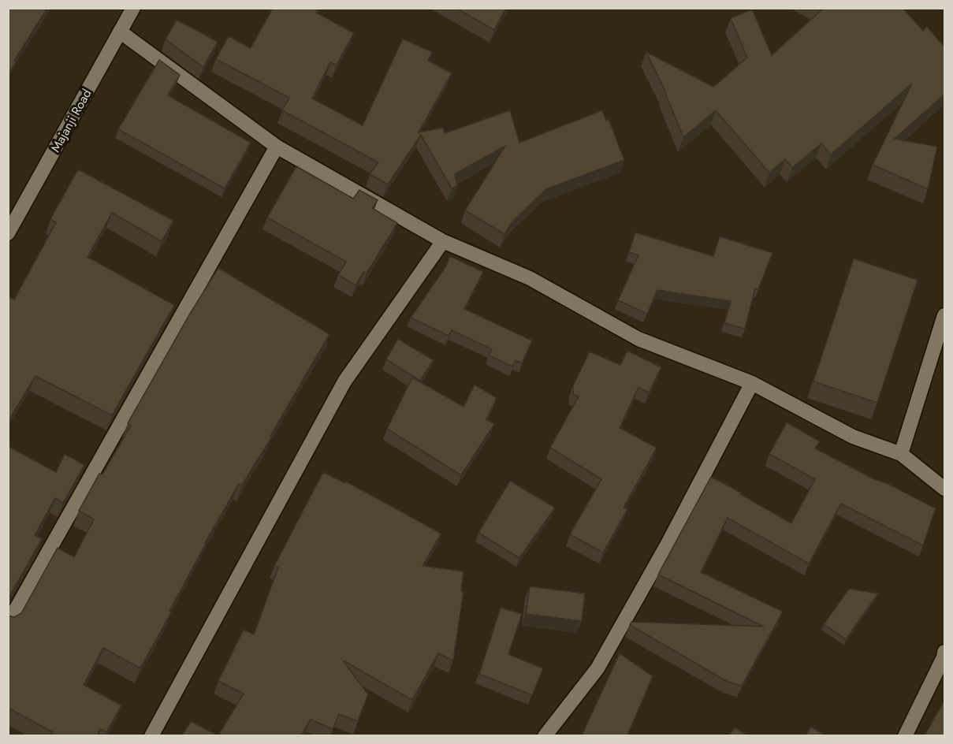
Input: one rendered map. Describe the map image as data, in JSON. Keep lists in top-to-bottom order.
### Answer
{
  "streets": {
    "street": ["Majanji Road"]
  }
}
